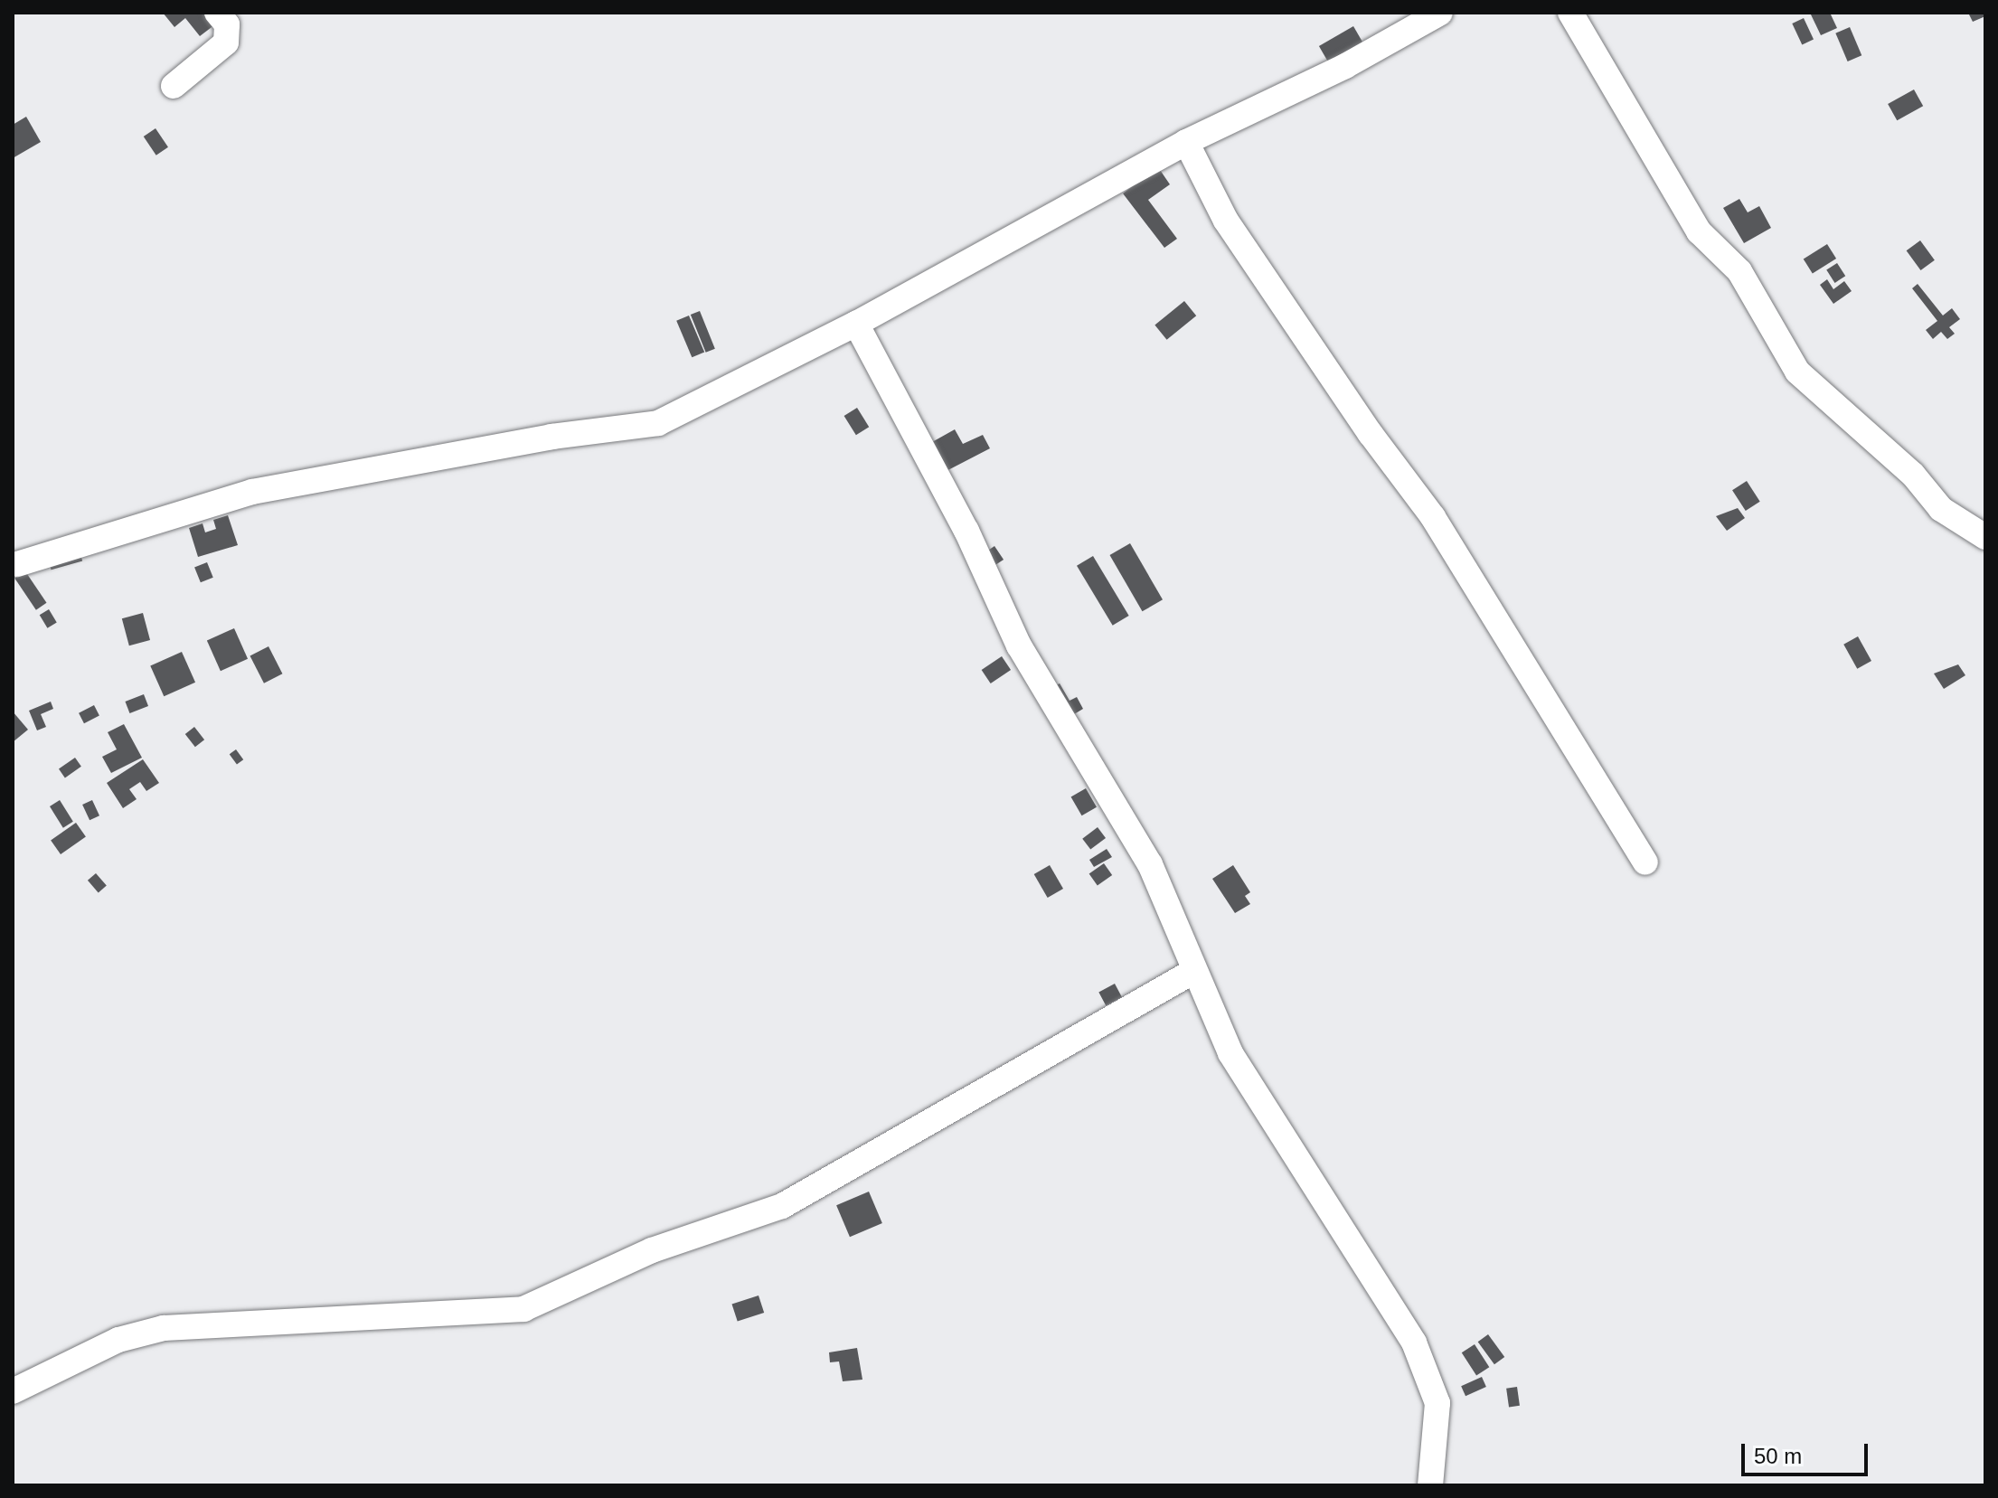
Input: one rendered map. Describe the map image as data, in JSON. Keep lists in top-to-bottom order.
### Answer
{
  "scale_bar": "50 m"
}
